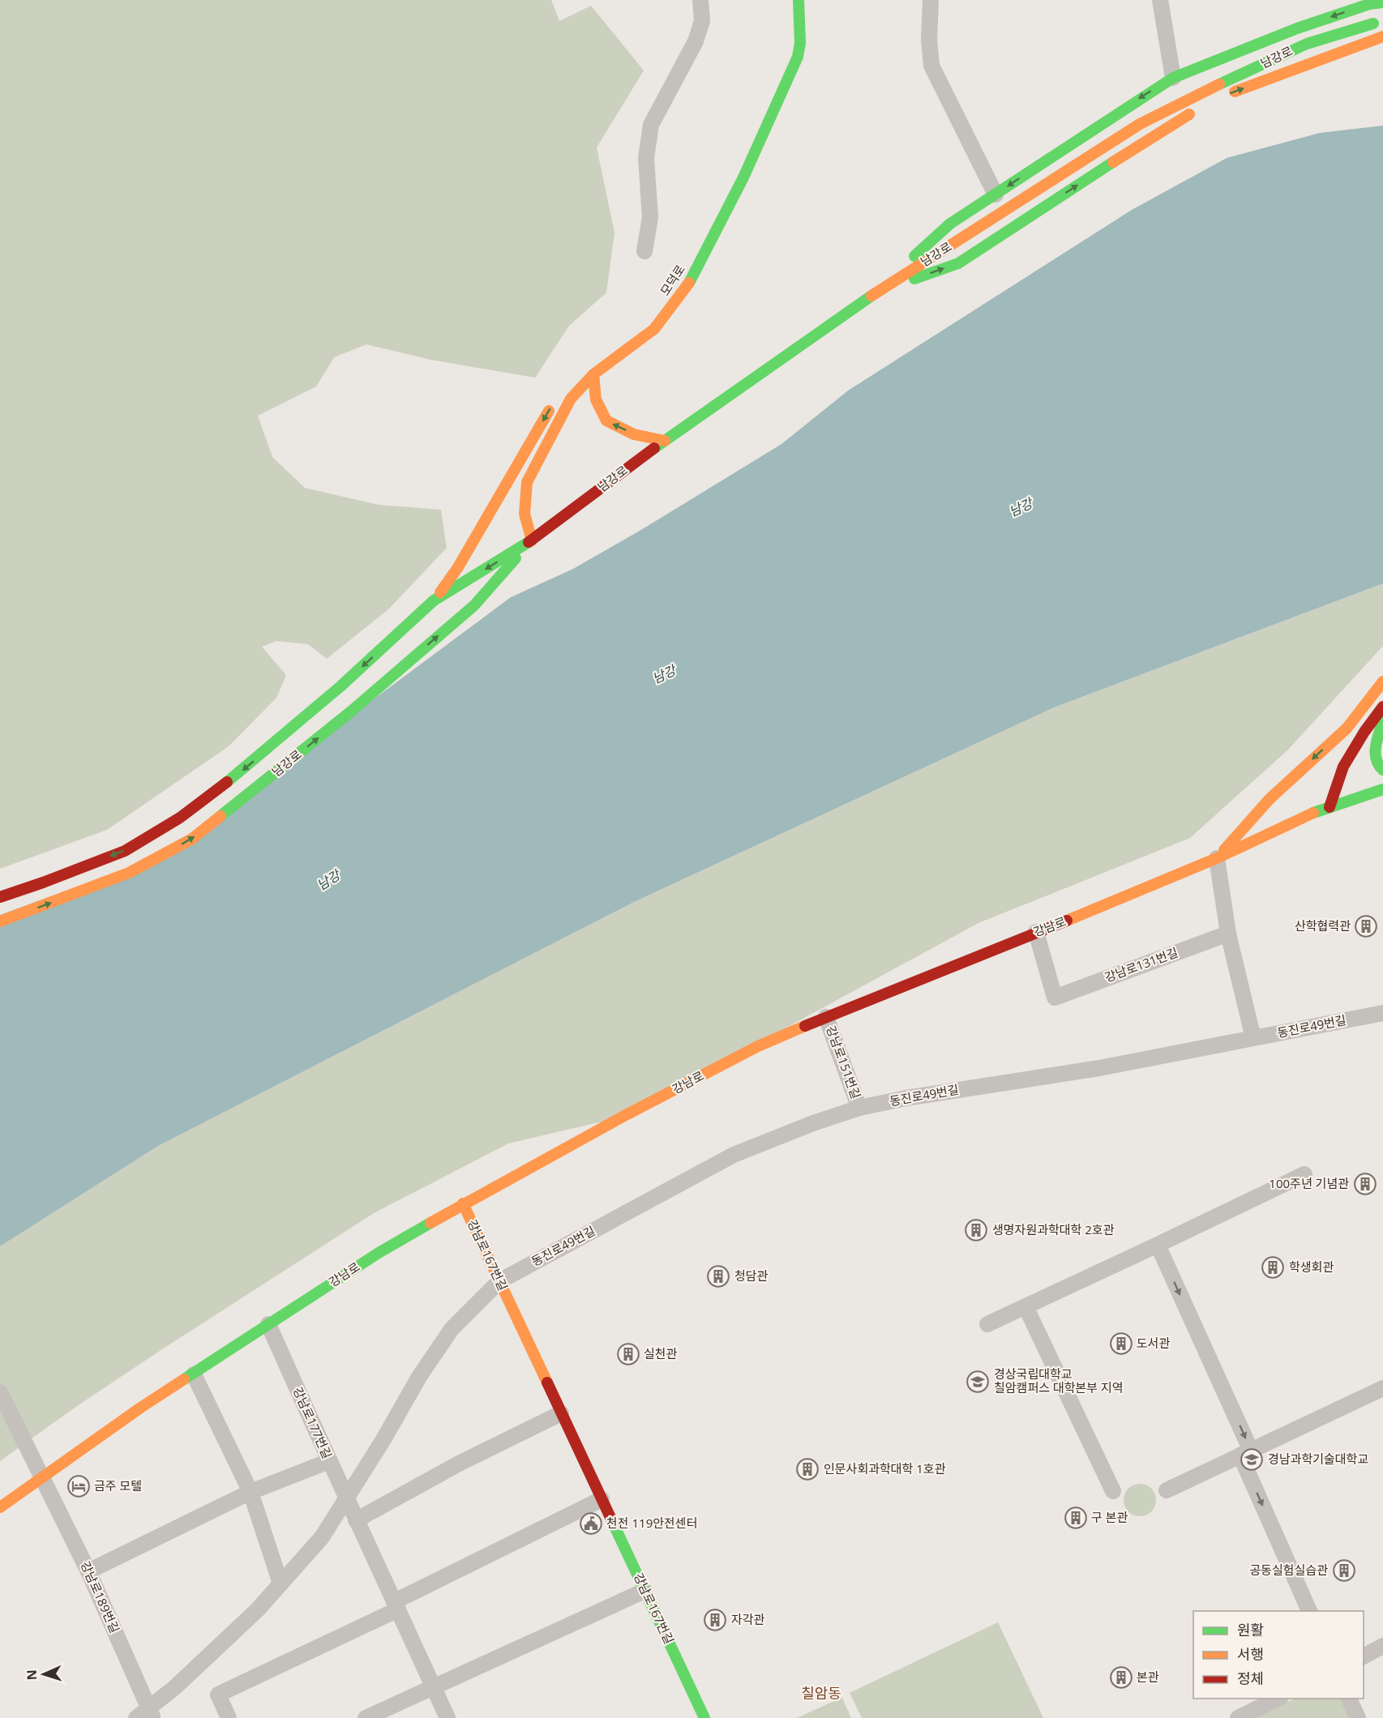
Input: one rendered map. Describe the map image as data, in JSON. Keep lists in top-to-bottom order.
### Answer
{
  "streets": {
    "street": [
      "남강로",
      "모덕로",
      "강남로",
      "강남로131번길",
      "동진로49번길",
      "강남로151번길",
      "강남로167번길",
      "강남로177번길",
      "강남로189번길"
    ]
  },
  "crossings": [
    ["남강로", "모덕로"],
    ["강남로", "강남로131번길"],
    ["강남로", "강남로151번길"],
    ["강남로", "강남로167번길"],
    ["강남로", "강남로177번길"],
    ["강남로", "강남로189번길"],
    ["동진로49번길", "강남로151번길"],
    ["동진로49번길", "강남로167번길"],
    ["동진로49번길", "강남로177번길"],
    ["동진로49번길", "강남로189번길"]
  ],
  "districts": ["칠암동"],
  "water": ["남강"],
  "places": {
    "building": [
      "산학협력관",
      "100주년 기념관",
      "생명자원과학대학 2호관",
      "학생회관",
      "청담관",
      "도서관",
      "실천관",
      "인문사회과학대학 1호관",
      "구 본관",
      "공동실험실습관",
      "자각관",
      "본관"
    ],
    "school or university": ["경상국립대학교 칠암캠퍼스 대학본부 지역", "경남과학기술대학교"],
    "hotel": ["금주 모텔"],
    "public building": ["천전 119안전센터"]
  },
  "legend": ["원활", "서행", "정체"],
  "north": "left"
}
